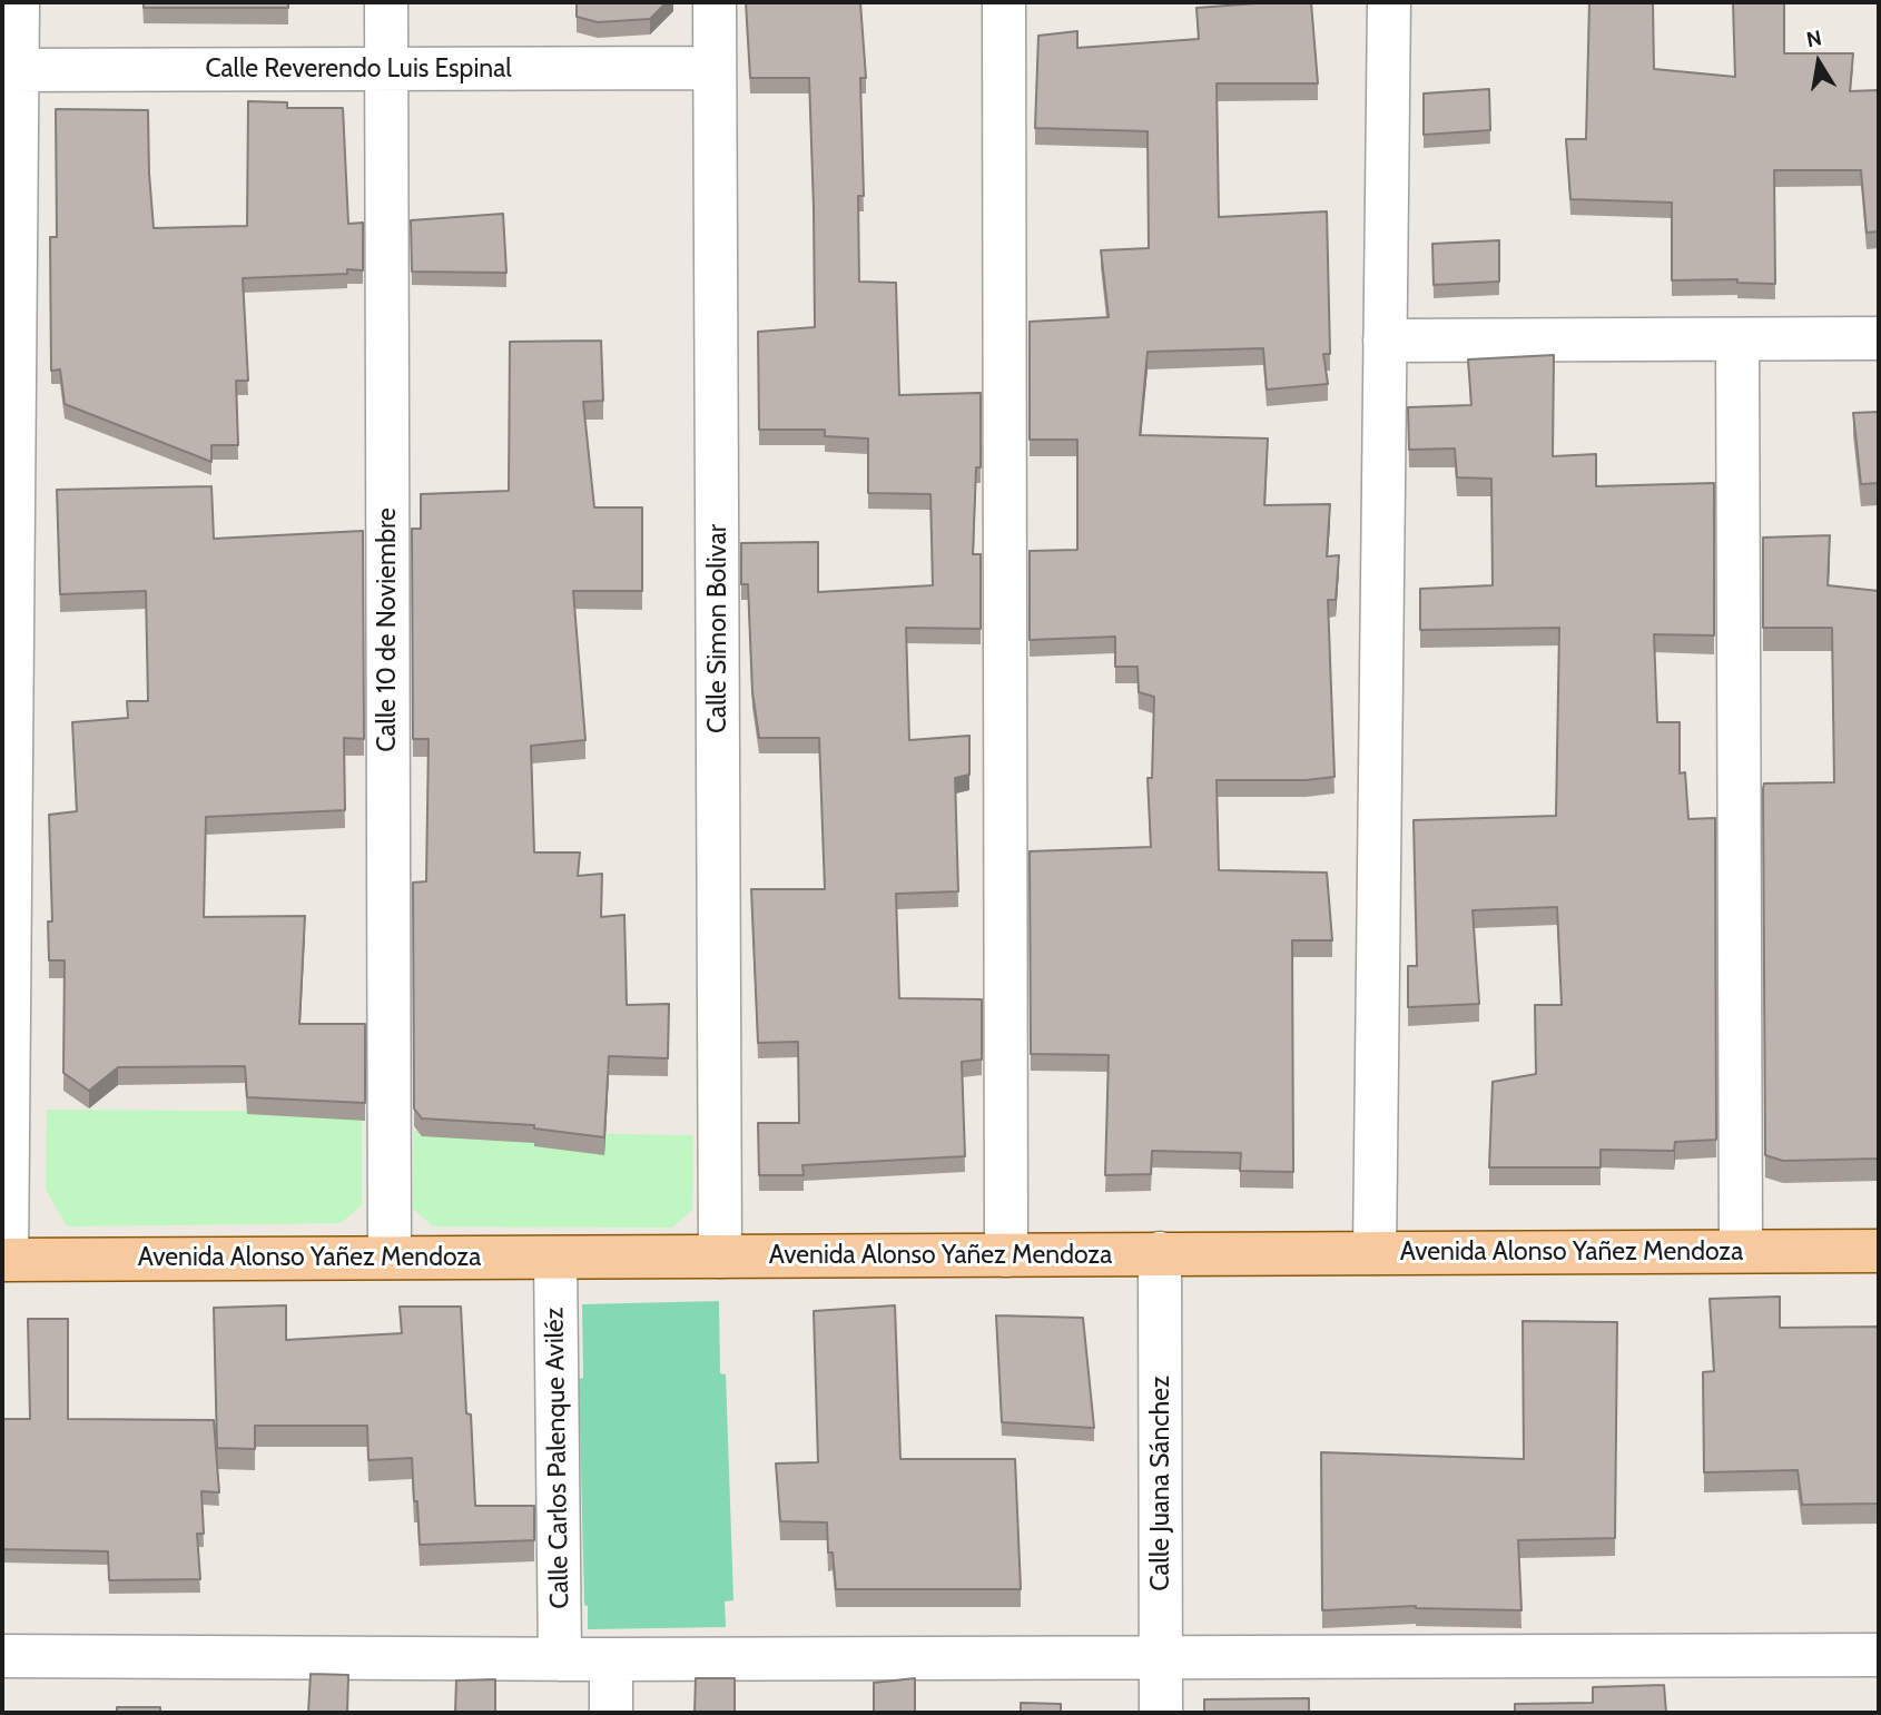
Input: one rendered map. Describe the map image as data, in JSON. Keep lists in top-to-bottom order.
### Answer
{
  "streets": {
    "main road": ["Avenida Alonso Yañez Mendoza"],
    "street": [
      "Calle Reverendo Luis Espinal",
      "Calle Simon Bolivar",
      "Calle 10 de Noviembre",
      "Calle Carlos Palenque Aviléz",
      "Calle Juana Sánchez"
    ]
  },
  "crossings": [
    ["Calle Reverendo Luis Espinal", "Calle Simon Bolivar"],
    ["Calle Reverendo Luis Espinal", "Calle 10 de Noviembre"],
    ["Calle Simon Bolivar", "Avenida Alonso Yañez Mendoza"],
    ["Calle 10 de Noviembre", "Avenida Alonso Yañez Mendoza"],
    ["Avenida Alonso Yañez Mendoza", "Calle Carlos Palenque Aviléz"],
    ["Avenida Alonso Yañez Mendoza", "Calle Juana Sánchez"]
  ],
  "north": "top"
}
